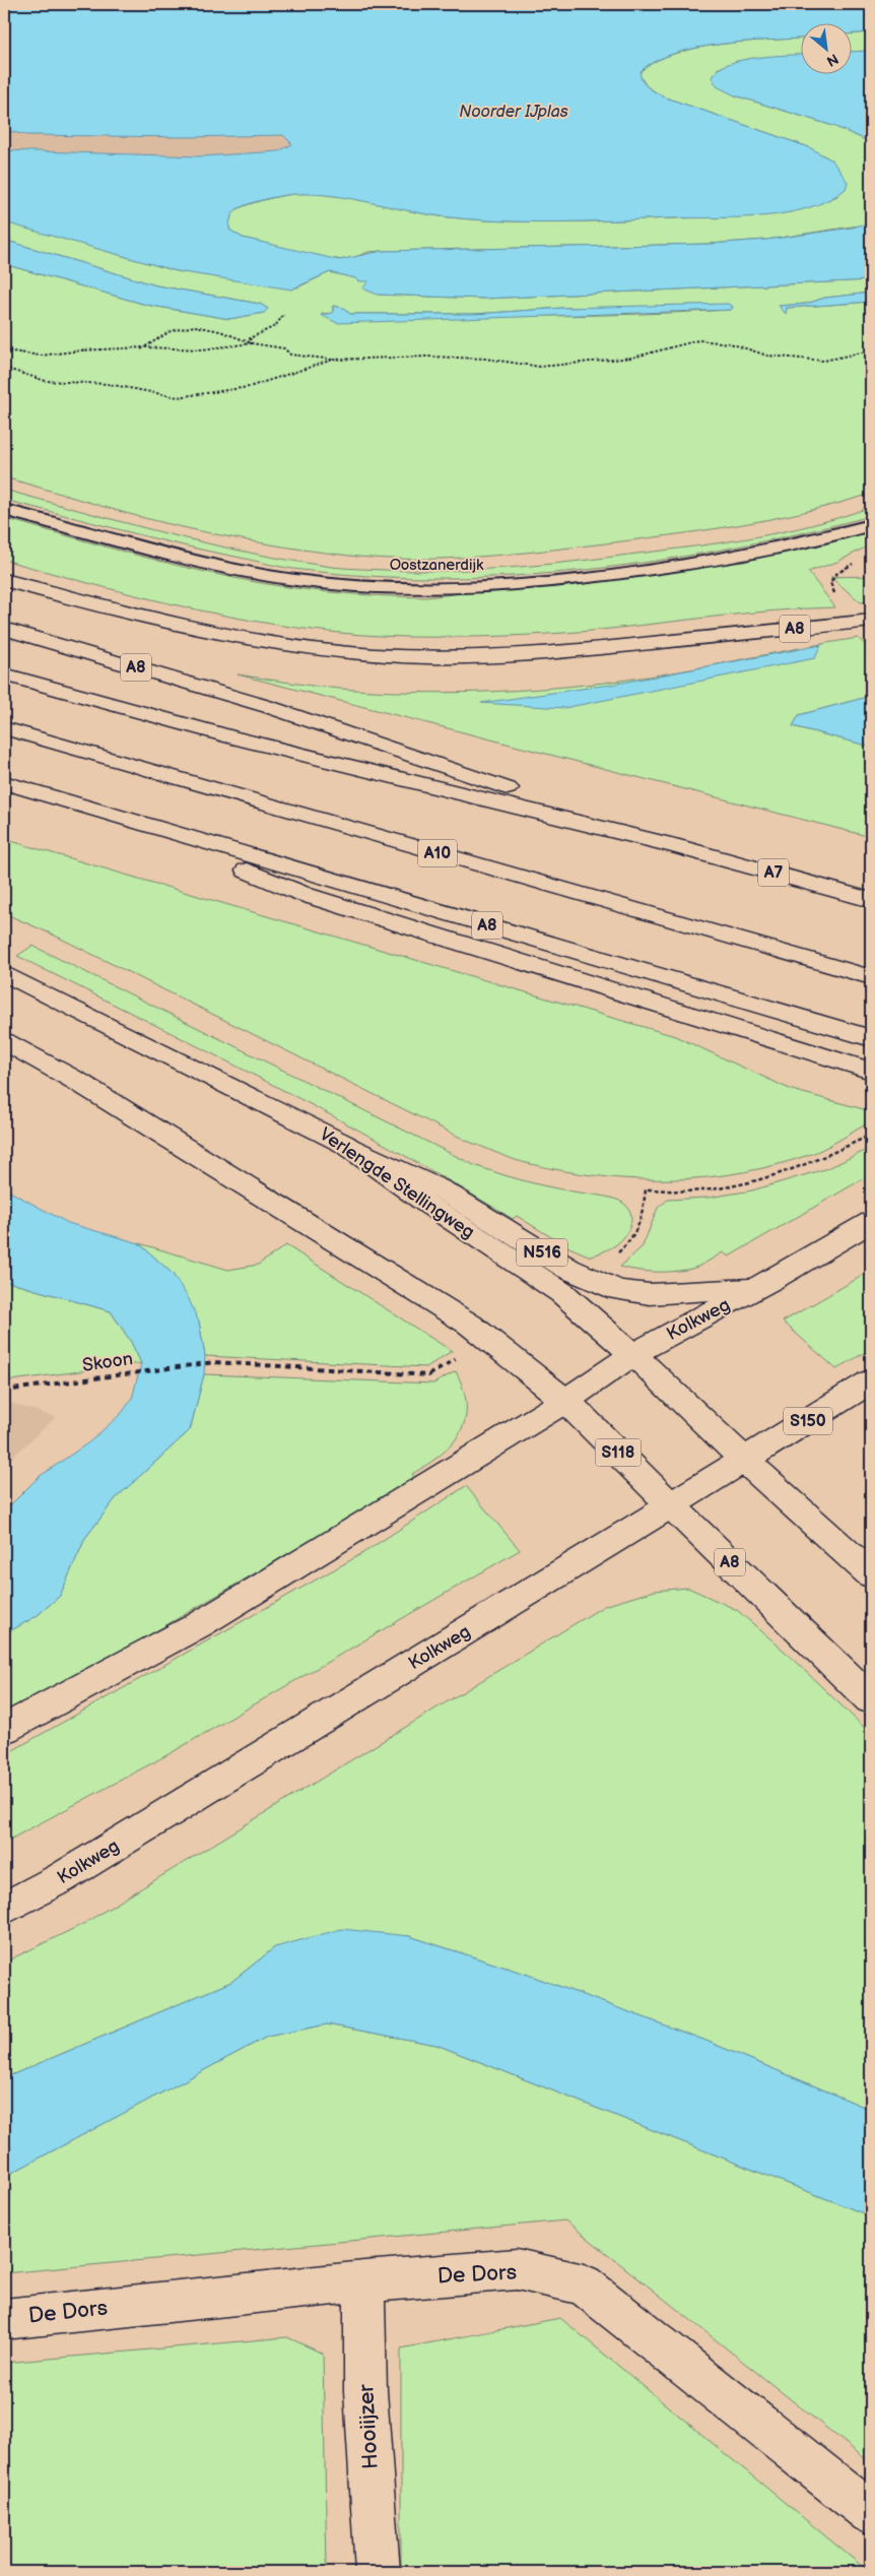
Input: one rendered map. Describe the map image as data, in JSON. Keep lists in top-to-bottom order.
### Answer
{
  "streets": {
    "main road": [
      "A8",
      "A10",
      "A7",
      "Verlengde Stellingweg",
      "N516",
      "Kolkweg",
      "S150",
      "S118",
      "De Dors",
      "Hooiijzer"
    ],
    "lane": ["Oostzanerdijk"],
    "path": ["Skoon"]
  },
  "crossings": [
    ["A8", "A7"],
    ["A8", "Kolkweg"],
    ["A8", "S118"],
    ["Verlengde Stellingweg", "N516"],
    ["Verlengde Stellingweg", "Kolkweg"],
    ["N516", "Kolkweg"],
    ["Kolkweg", "S118"],
    ["De Dors", "Hooiijzer"]
  ],
  "water": ["Noorder IJplas"],
  "north": "bottom right"
}
